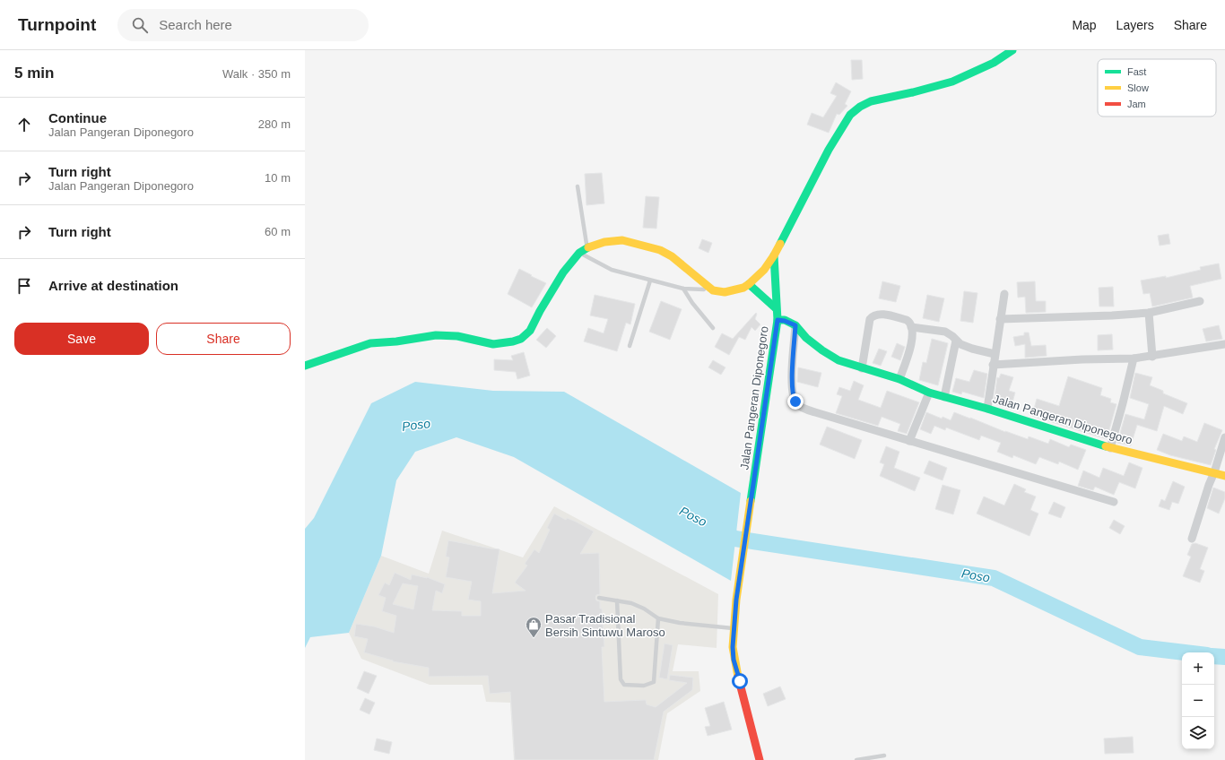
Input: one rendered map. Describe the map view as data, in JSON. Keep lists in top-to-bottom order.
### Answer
{
  "streets": {
    "main road": ["Jalan Pangeran Diponegoro"]
  },
  "water": ["Poso"],
  "places": {
    "shop": ["Pasar Tradisional Bersih Sintuwu Maroso"]
  },
  "legend": ["Fast", "Slow", "Jam"],
  "page": {
    "header": "Turnpoint",
    "search": "Search here",
    "nav": ["Map", "Layers", "Share"],
    "heading": ["5 min", "Walk · 350 m"],
    "list": [
      ["Continue", "Jalan Pangeran Diponegoro", "280 m"],
      ["Turn right", "Jalan Pangeran Diponegoro", "10 m"],
      ["Turn right", "60 m"],
      "Arrive at destination"
    ],
    "buttons": ["Save", "Share"],
    "map_buttons": ["+", "−"]
  }
}
